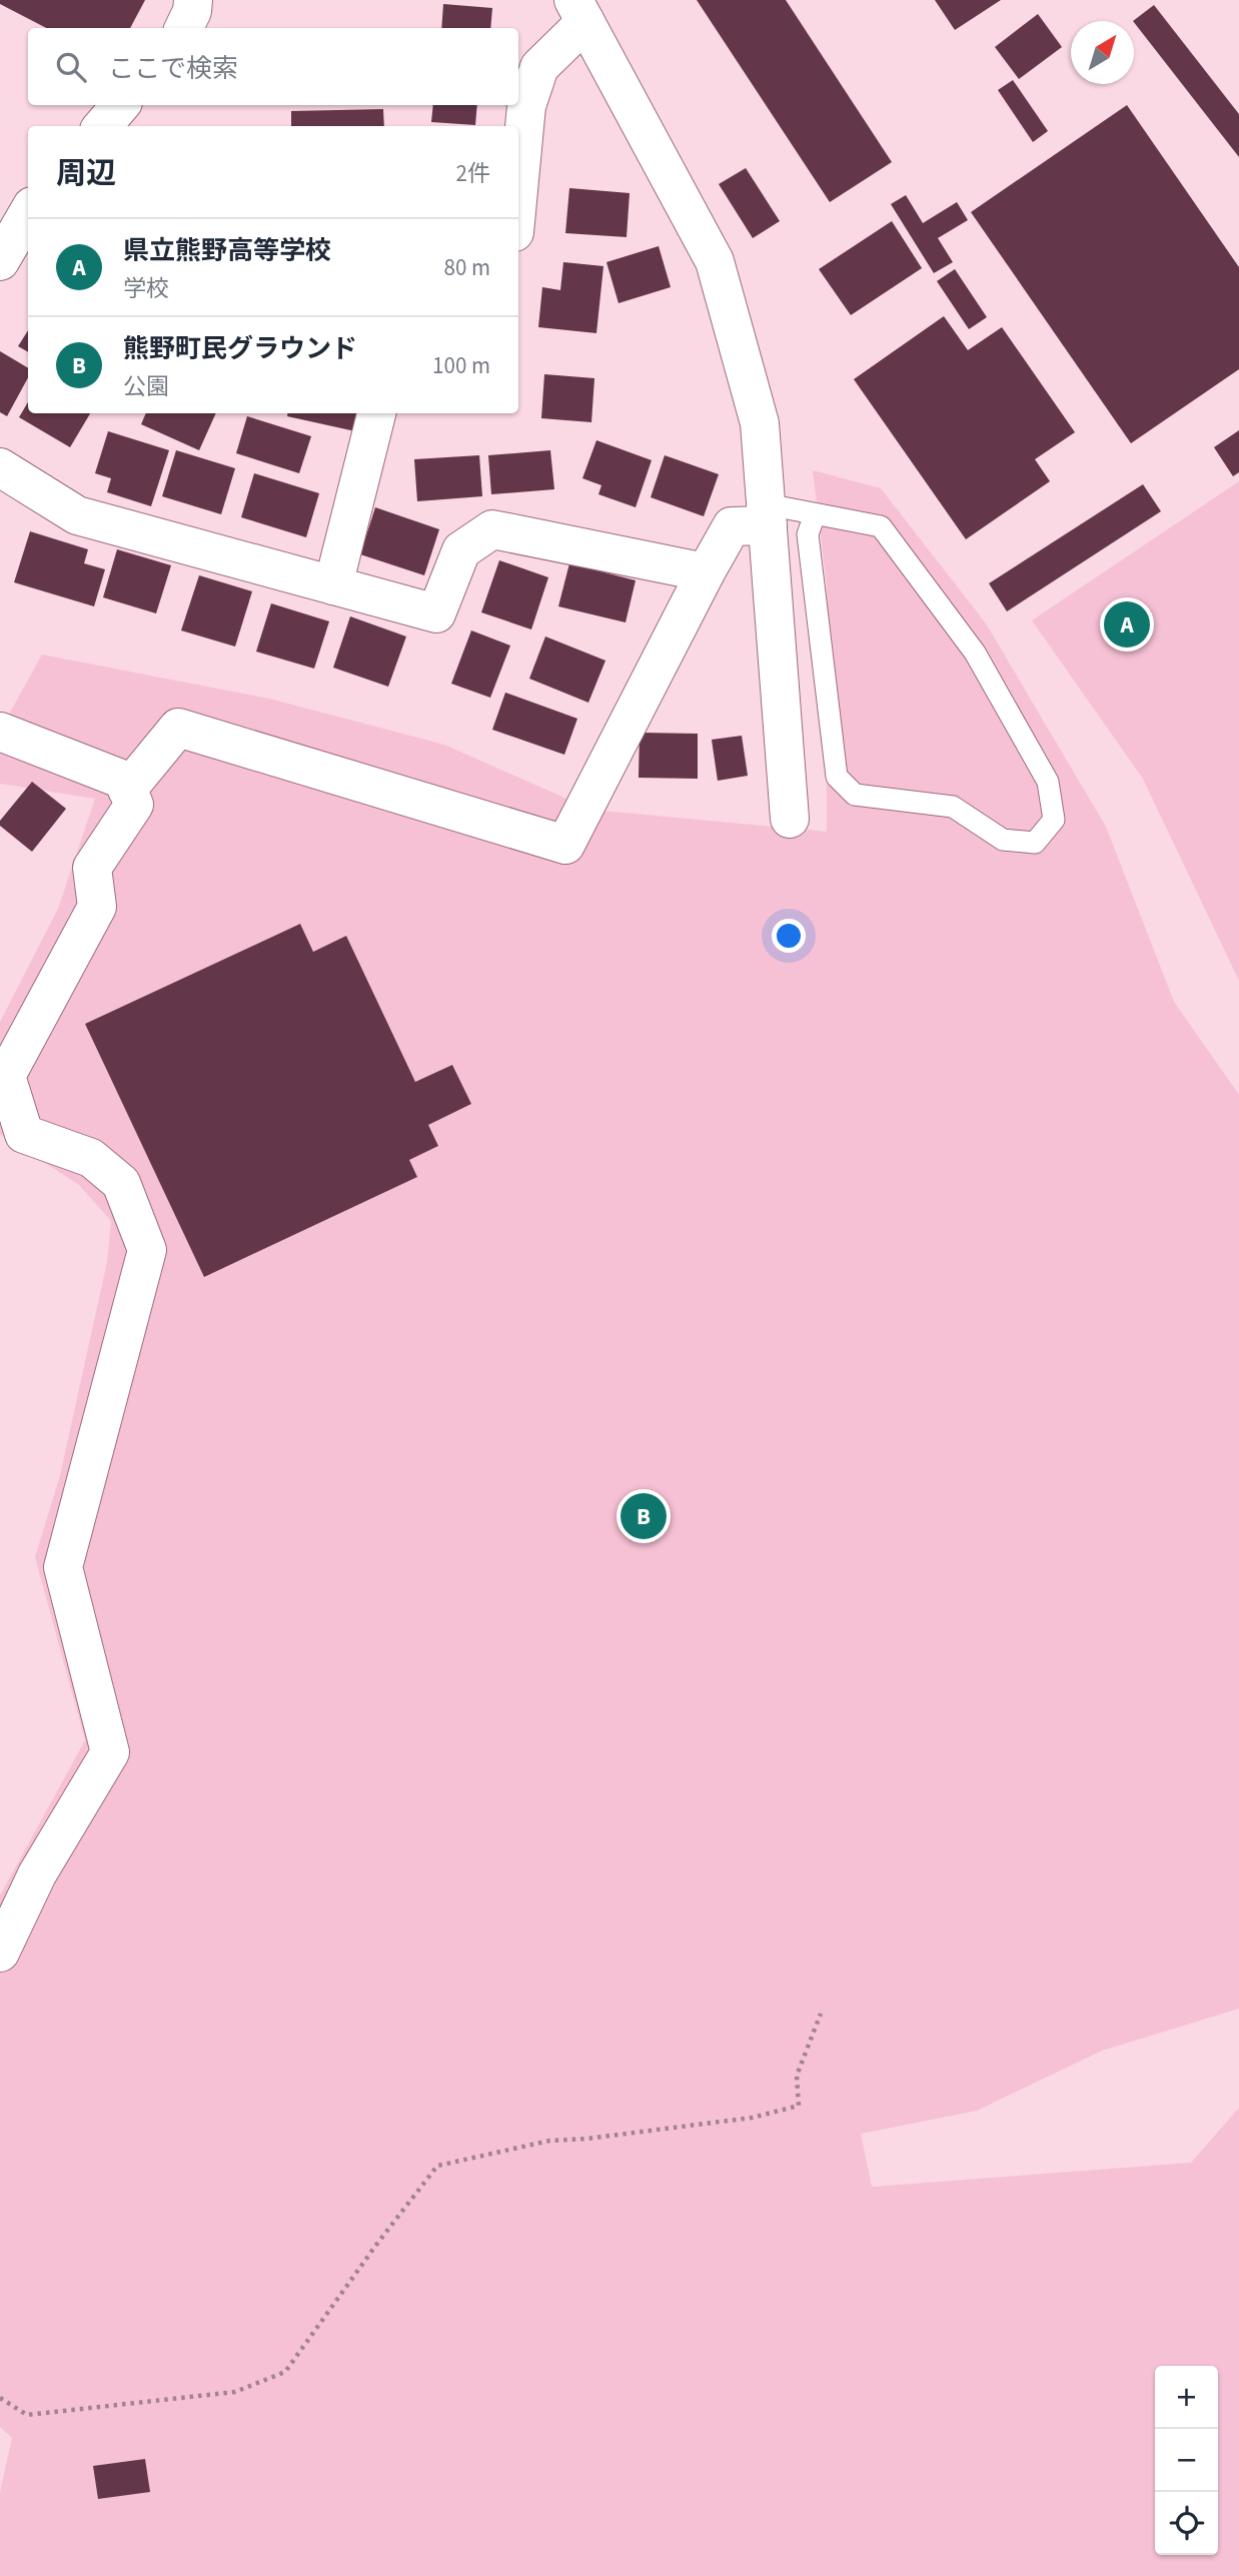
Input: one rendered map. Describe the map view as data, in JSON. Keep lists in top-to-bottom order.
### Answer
{
  "north": "top right",
  "page": {
    "search": "ここで検索",
    "heading": ["周辺", "2件"],
    "list": [
      {
        "mark": "A",
        "name": "県立熊野高等学校",
        "note": "学校",
        "value": "80 m"
      },
      {
        "mark": "B",
        "name": "熊野町民グラウンド",
        "note": "公園",
        "value": "100 m"
      }
    ],
    "pins": ["A", "B"],
    "map_buttons": ["+", "−"]
  }
}
